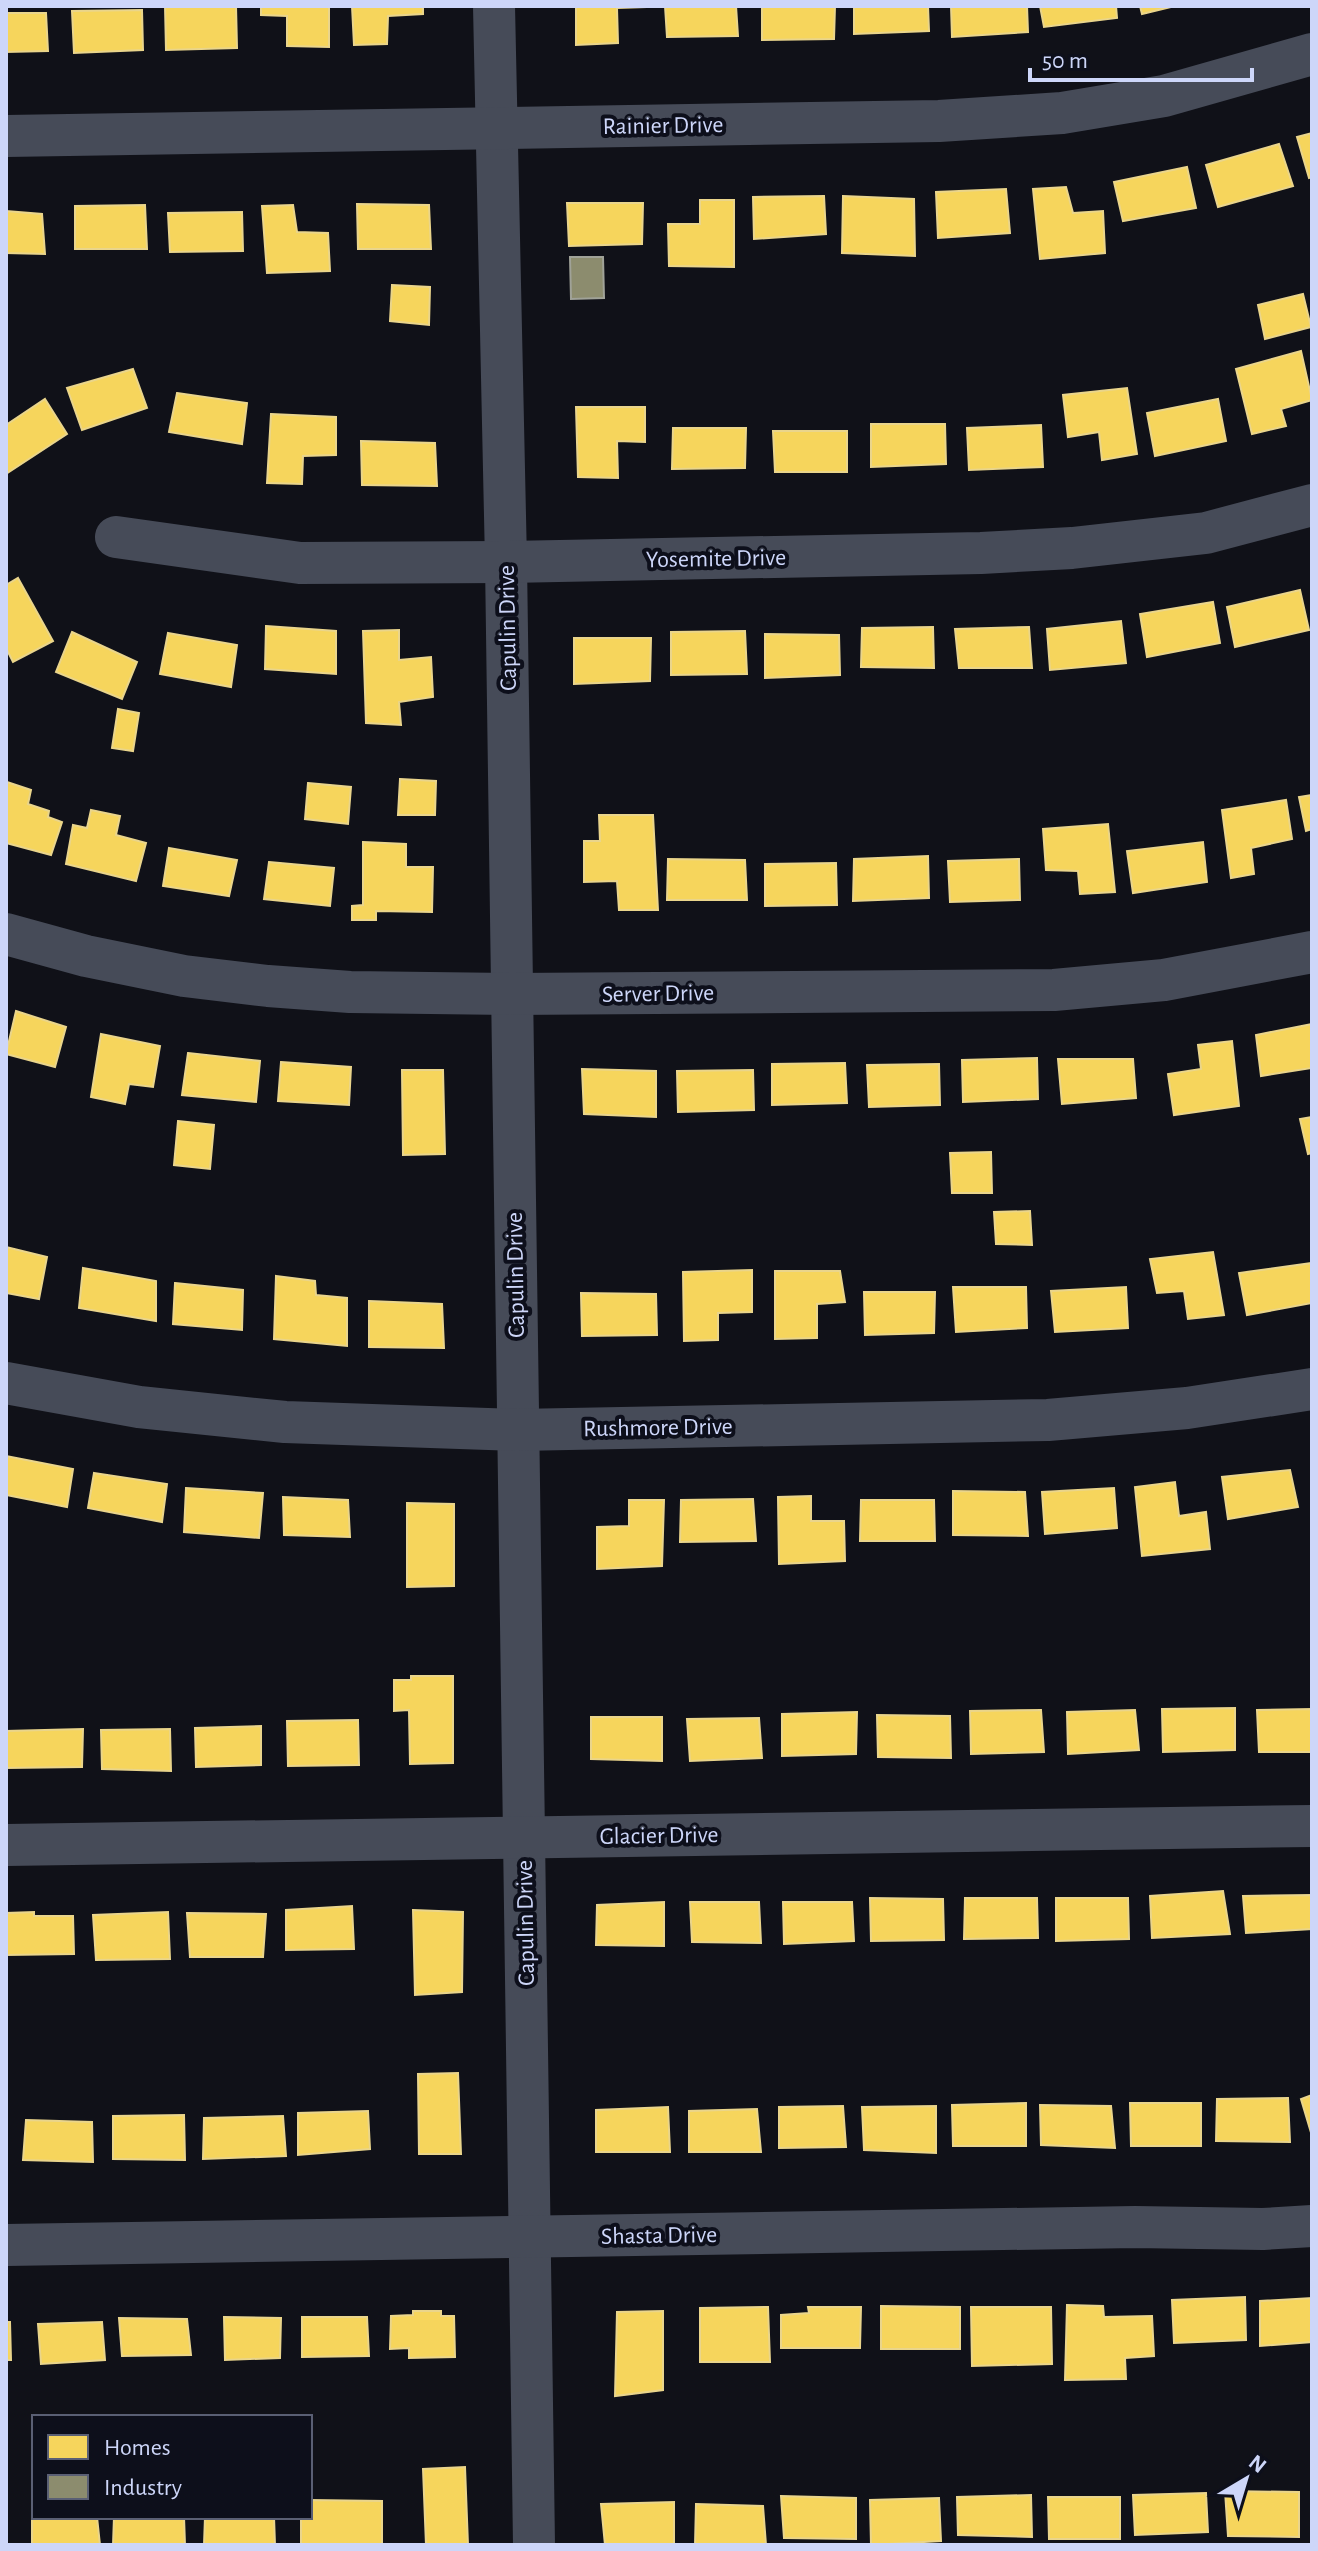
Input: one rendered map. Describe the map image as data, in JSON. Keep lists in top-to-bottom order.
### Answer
{
  "streets": {
    "street": [
      "Rainier Drive",
      "Yosemite Drive",
      "Capulin Drive",
      "Server Drive",
      "Rushmore Drive",
      "Glacier Drive",
      "Shasta Drive"
    ]
  },
  "crossings": [
    ["Rainier Drive", "Capulin Drive"],
    ["Yosemite Drive", "Capulin Drive"],
    ["Capulin Drive", "Server Drive"],
    ["Capulin Drive", "Rushmore Drive"],
    ["Capulin Drive", "Glacier Drive"],
    ["Capulin Drive", "Shasta Drive"]
  ],
  "legend": ["Homes", "Industry"],
  "scale_bar": "50 m",
  "north": "top right"
}
